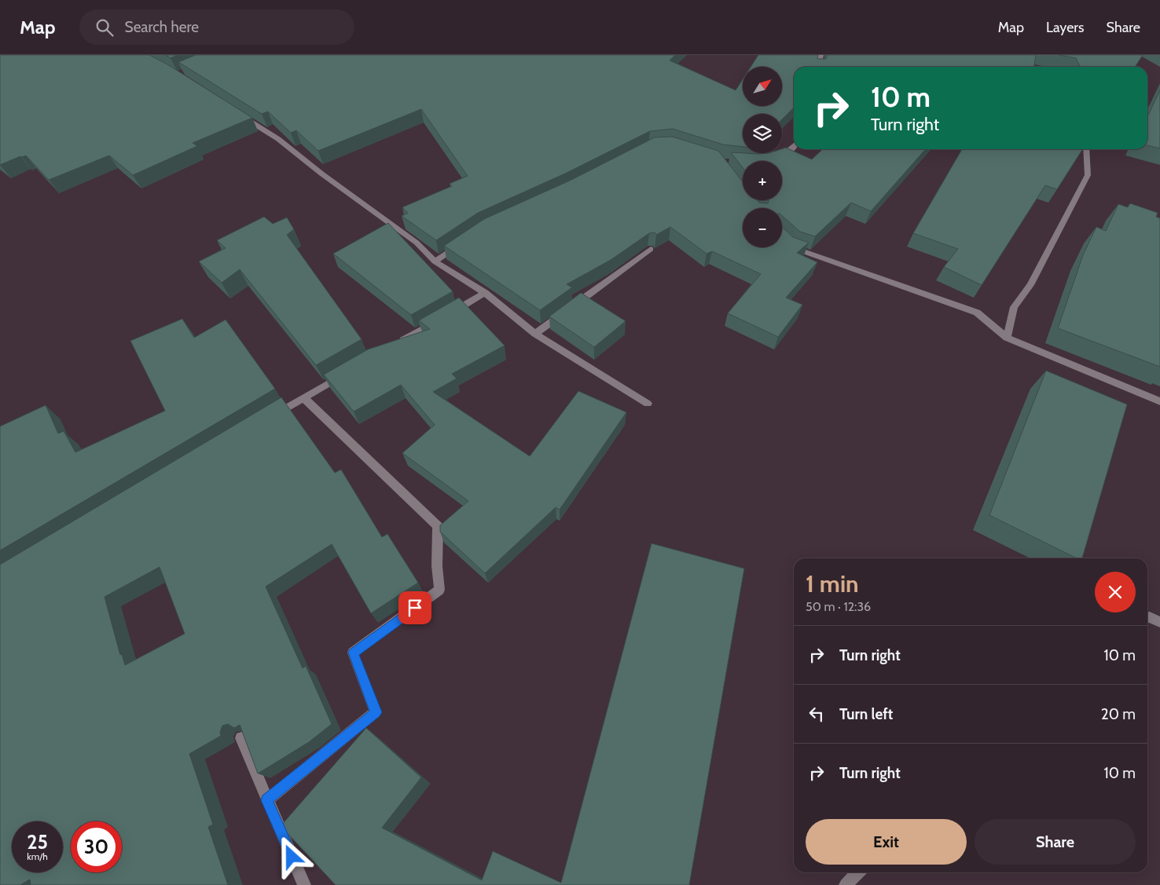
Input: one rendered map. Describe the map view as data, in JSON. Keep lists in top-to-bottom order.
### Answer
{
  "north": "top right",
  "page": {
    "header": "Map",
    "search": "Search here",
    "nav": ["Map", "Layers", "Share"],
    "map_buttons": ["+", "−"],
    "turn": ["10 m", "Turn right"],
    "heading": ["1 min", "50 m · 12:36"],
    "list": [
      {
        "name": "Turn right",
        "value": "10 m"
      },
      {
        "name": "Turn left",
        "value": "20 m"
      },
      {
        "name": "Turn right",
        "value": "10 m"
      }
    ],
    "buttons": ["Exit", "Share"],
    "speed": "25 km/h",
    "limit": "30"
  }
}
